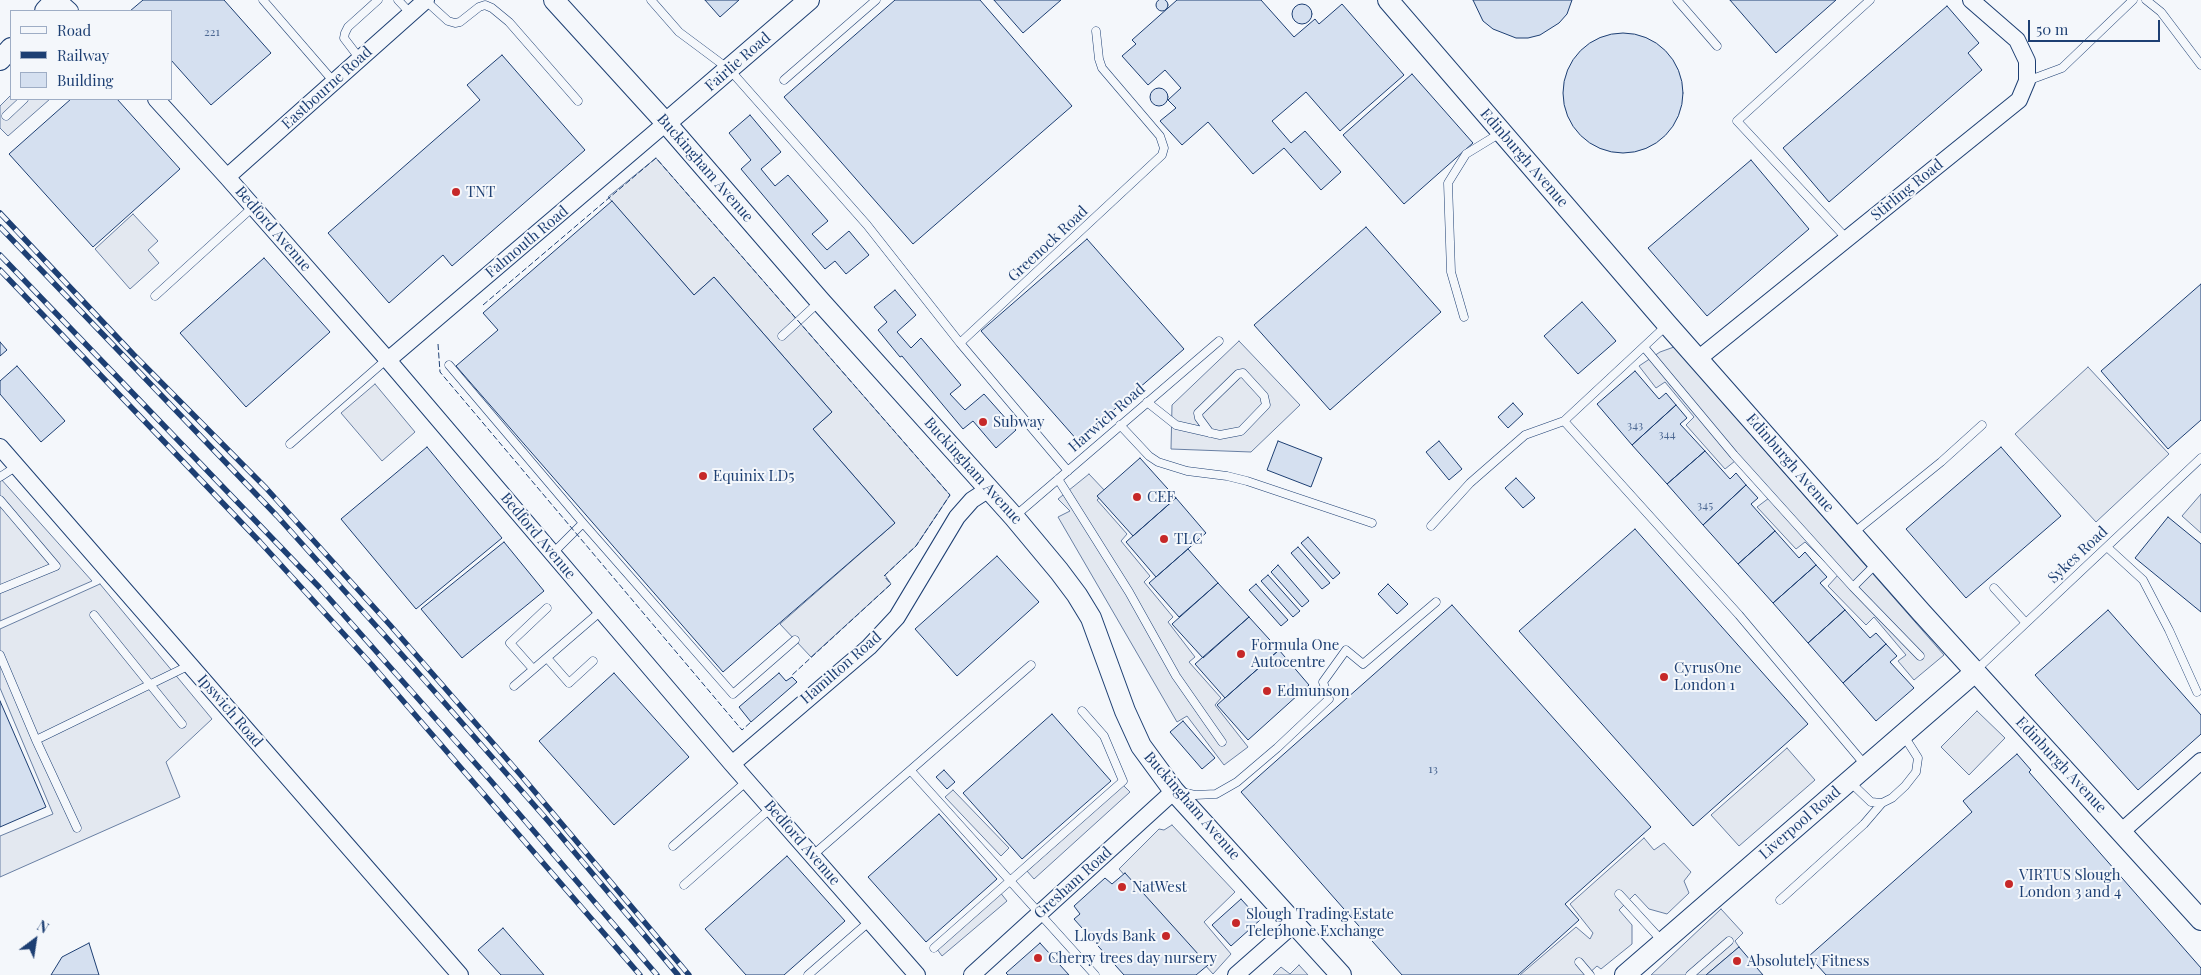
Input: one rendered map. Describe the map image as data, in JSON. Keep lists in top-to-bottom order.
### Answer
{
  "streets": {
    "street": [
      "Fairlie Road",
      "Eastbourne Road",
      "Edinburgh Avenue",
      "Buckingham Avenue",
      "Stirling Road",
      "Bedford Avenue",
      "Falmouth Road",
      "Hamilton Road",
      "Ipswich Road",
      "Liverpool Road",
      "Gresham Road"
    ],
    "lane": ["Greenock Road", "Harwich Road", "Sykes Road"]
  },
  "crossings": [
    ["Fairlie Road", "Buckingham Avenue"],
    ["Fairlie Road", "Falmouth Road"],
    ["Eastbourne Road", "Bedford Avenue"],
    ["Edinburgh Avenue", "Stirling Road"],
    ["Edinburgh Avenue", "Sykes Road"],
    ["Edinburgh Avenue", "Liverpool Road"],
    ["Buckingham Avenue", "Falmouth Road"],
    ["Buckingham Avenue", "Harwich Road"],
    ["Buckingham Avenue", "Hamilton Road"],
    ["Buckingham Avenue", "Gresham Road"],
    ["Bedford Avenue", "Falmouth Road"],
    ["Bedford Avenue", "Hamilton Road"],
    ["Sykes Road", "Liverpool Road"]
  ],
  "places": [
    "TNT",
    "Subway",
    "Equinix LD5",
    "CEF",
    "TLC",
    "Formula One Autocentre",
    "CyrusOne London 1",
    "Edmunson",
    "VIRTUS Slough London 3 and 4",
    "NatWest",
    "Slough Trading Estate Telephone Exchange",
    "Lloyds Bank",
    "Cherry trees day nursery",
    "Absolutely Fitness"
  ],
  "house_numbers": [
    "221",
    "343",
    "344",
    "345",
    "13"
  ],
  "legend": ["Road", "Railway", "Building"],
  "scale_bar": "50 m",
  "north": "top right"
}
